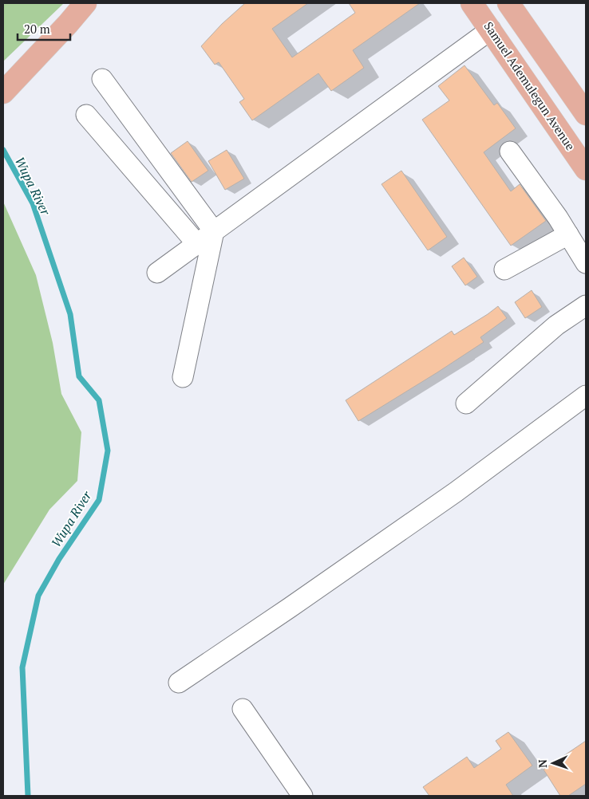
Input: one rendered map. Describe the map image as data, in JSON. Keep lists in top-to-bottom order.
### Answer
{
  "streets": {
    "main road": ["Samuel Ademulegun Avenue"]
  },
  "water": ["Wupa River"],
  "scale_bar": "20 m",
  "north": "left"
}
